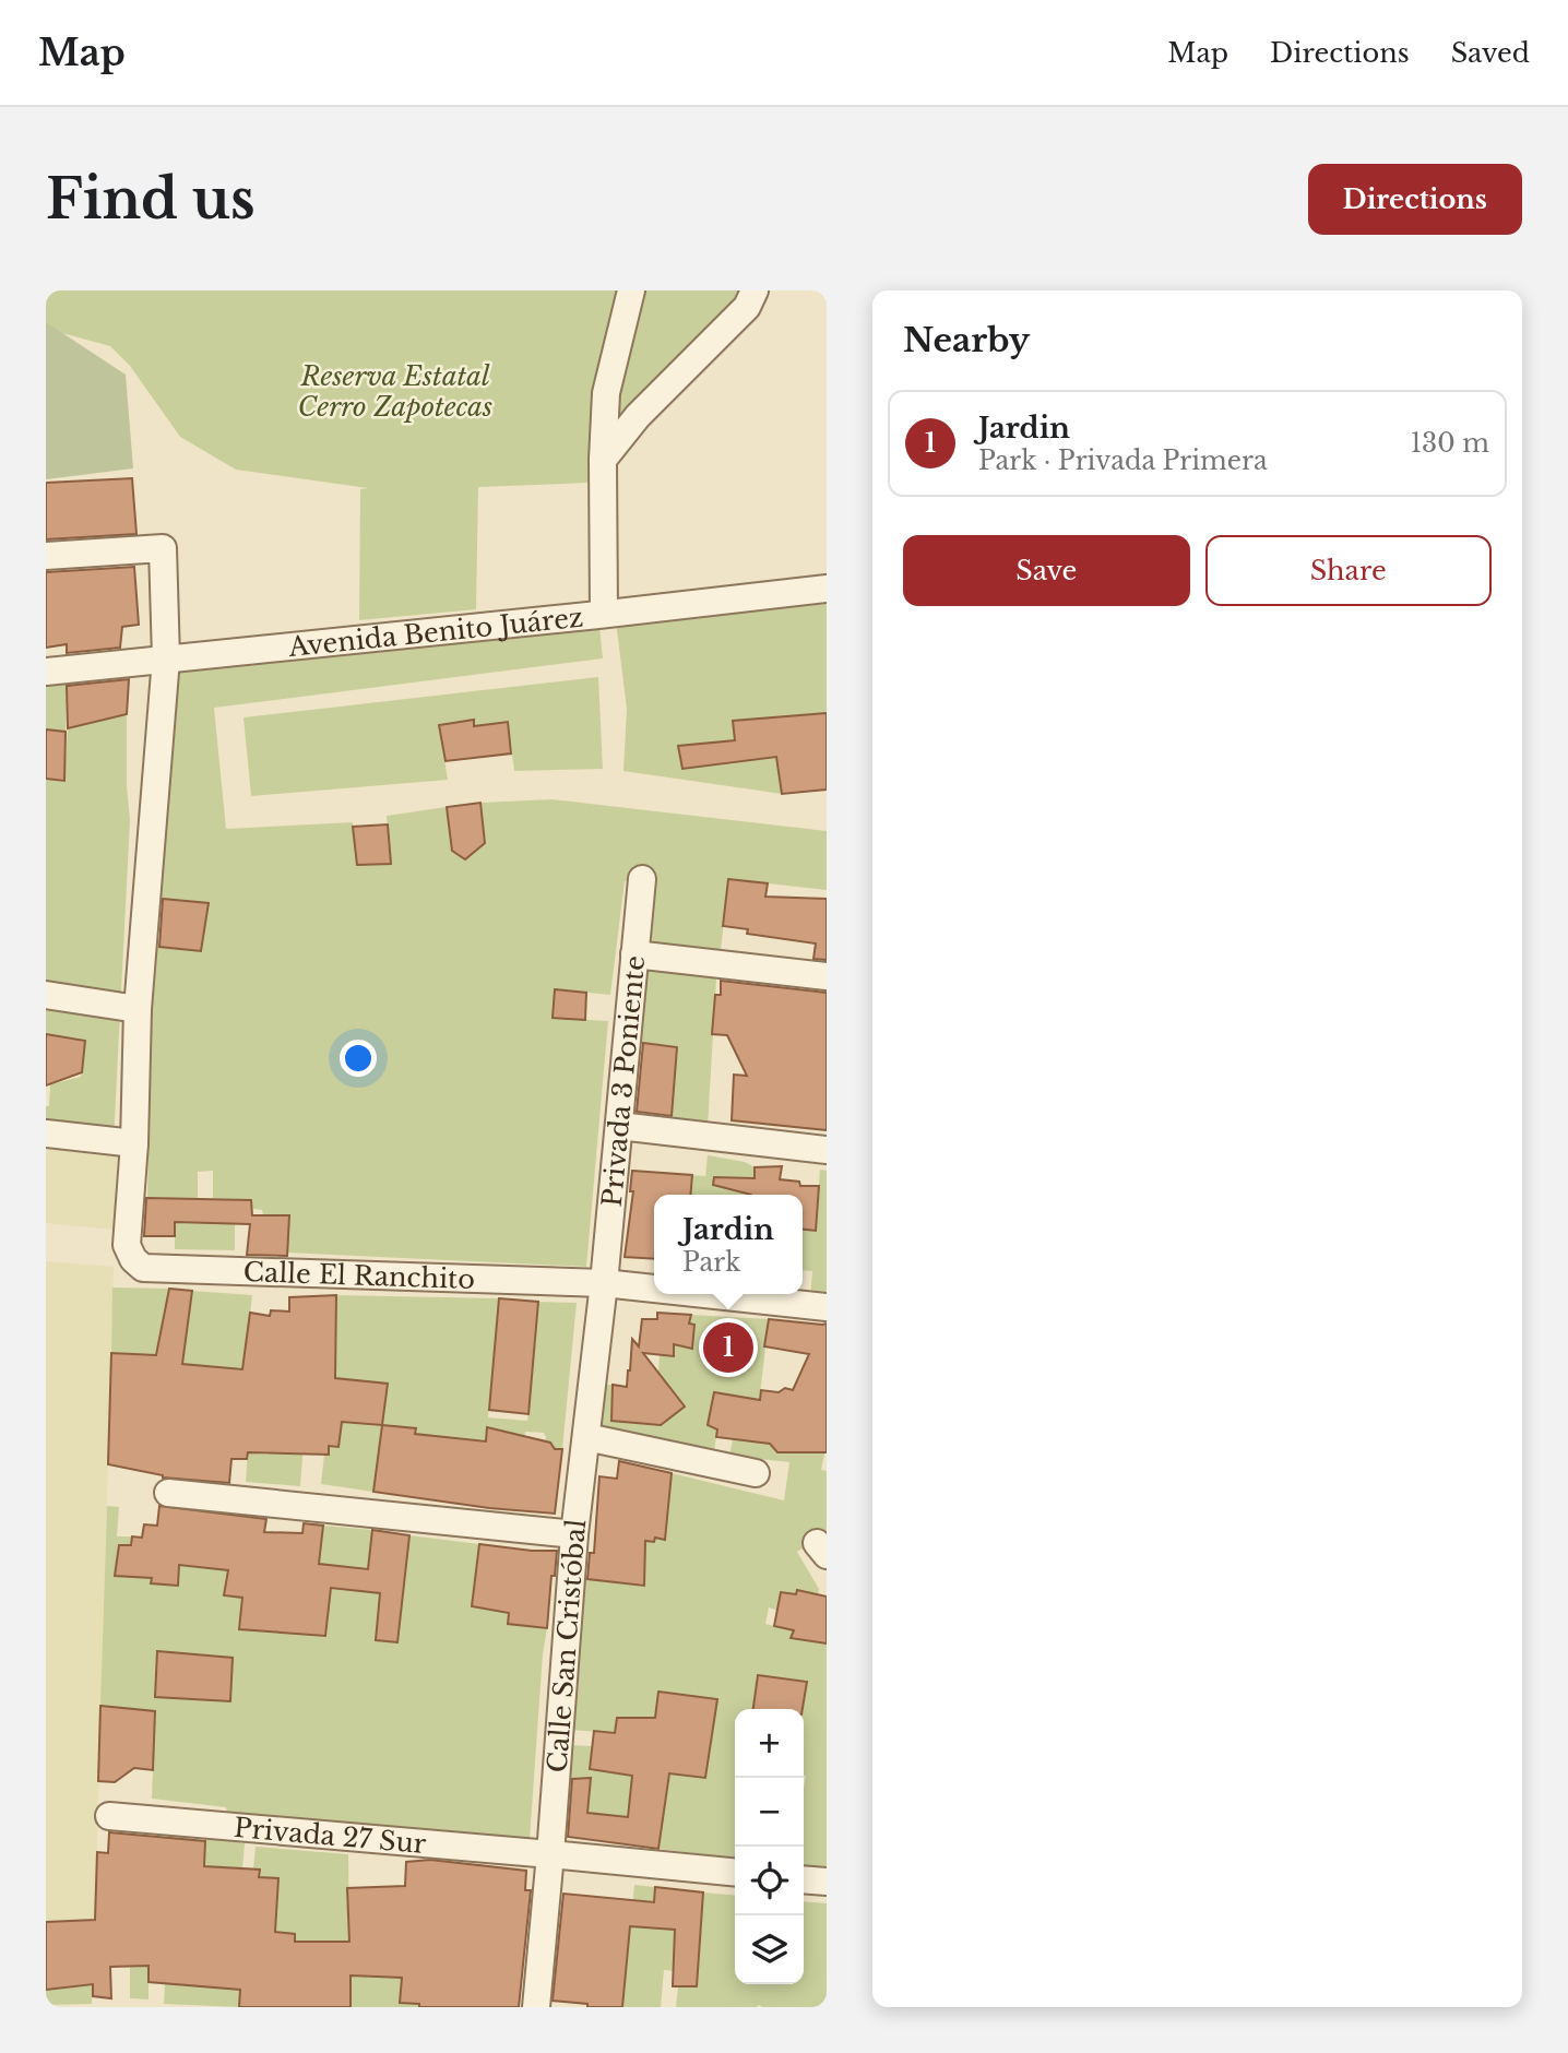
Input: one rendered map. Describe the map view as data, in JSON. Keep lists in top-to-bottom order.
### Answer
{
  "streets": {
    "street": [
      "Avenida Benito Juárez",
      "Privada 3 Poniente",
      "Calle El Ranchito",
      "Calle San Cristóbal",
      "Privada 27 Sur"
    ]
  },
  "crossings": [
    ["Privada 3 Poniente", "Calle El Ranchito"],
    ["Privada 3 Poniente", "Calle San Cristóbal"],
    ["Calle El Ranchito", "Calle San Cristóbal"],
    ["Calle San Cristóbal", "Privada 27 Sur"]
  ],
  "parks": ["Reserva Estatal Cerro Zapotecas"],
  "page": {
    "header": "Map",
    "nav": ["Map", "Directions", "Saved"],
    "buttons": [
      "Directions",
      ["Save", "Share"]
    ],
    "title": "Find us",
    "heading": "Nearby",
    "list": [
      {
        "mark": "1",
        "name": "Jardin",
        "note": "Park · Privada Primera",
        "value": "130 m"
      }
    ],
    "popup": ["Jardin", "Park"],
    "pins": "1",
    "map_buttons": ["+", "−"]
  }
}
